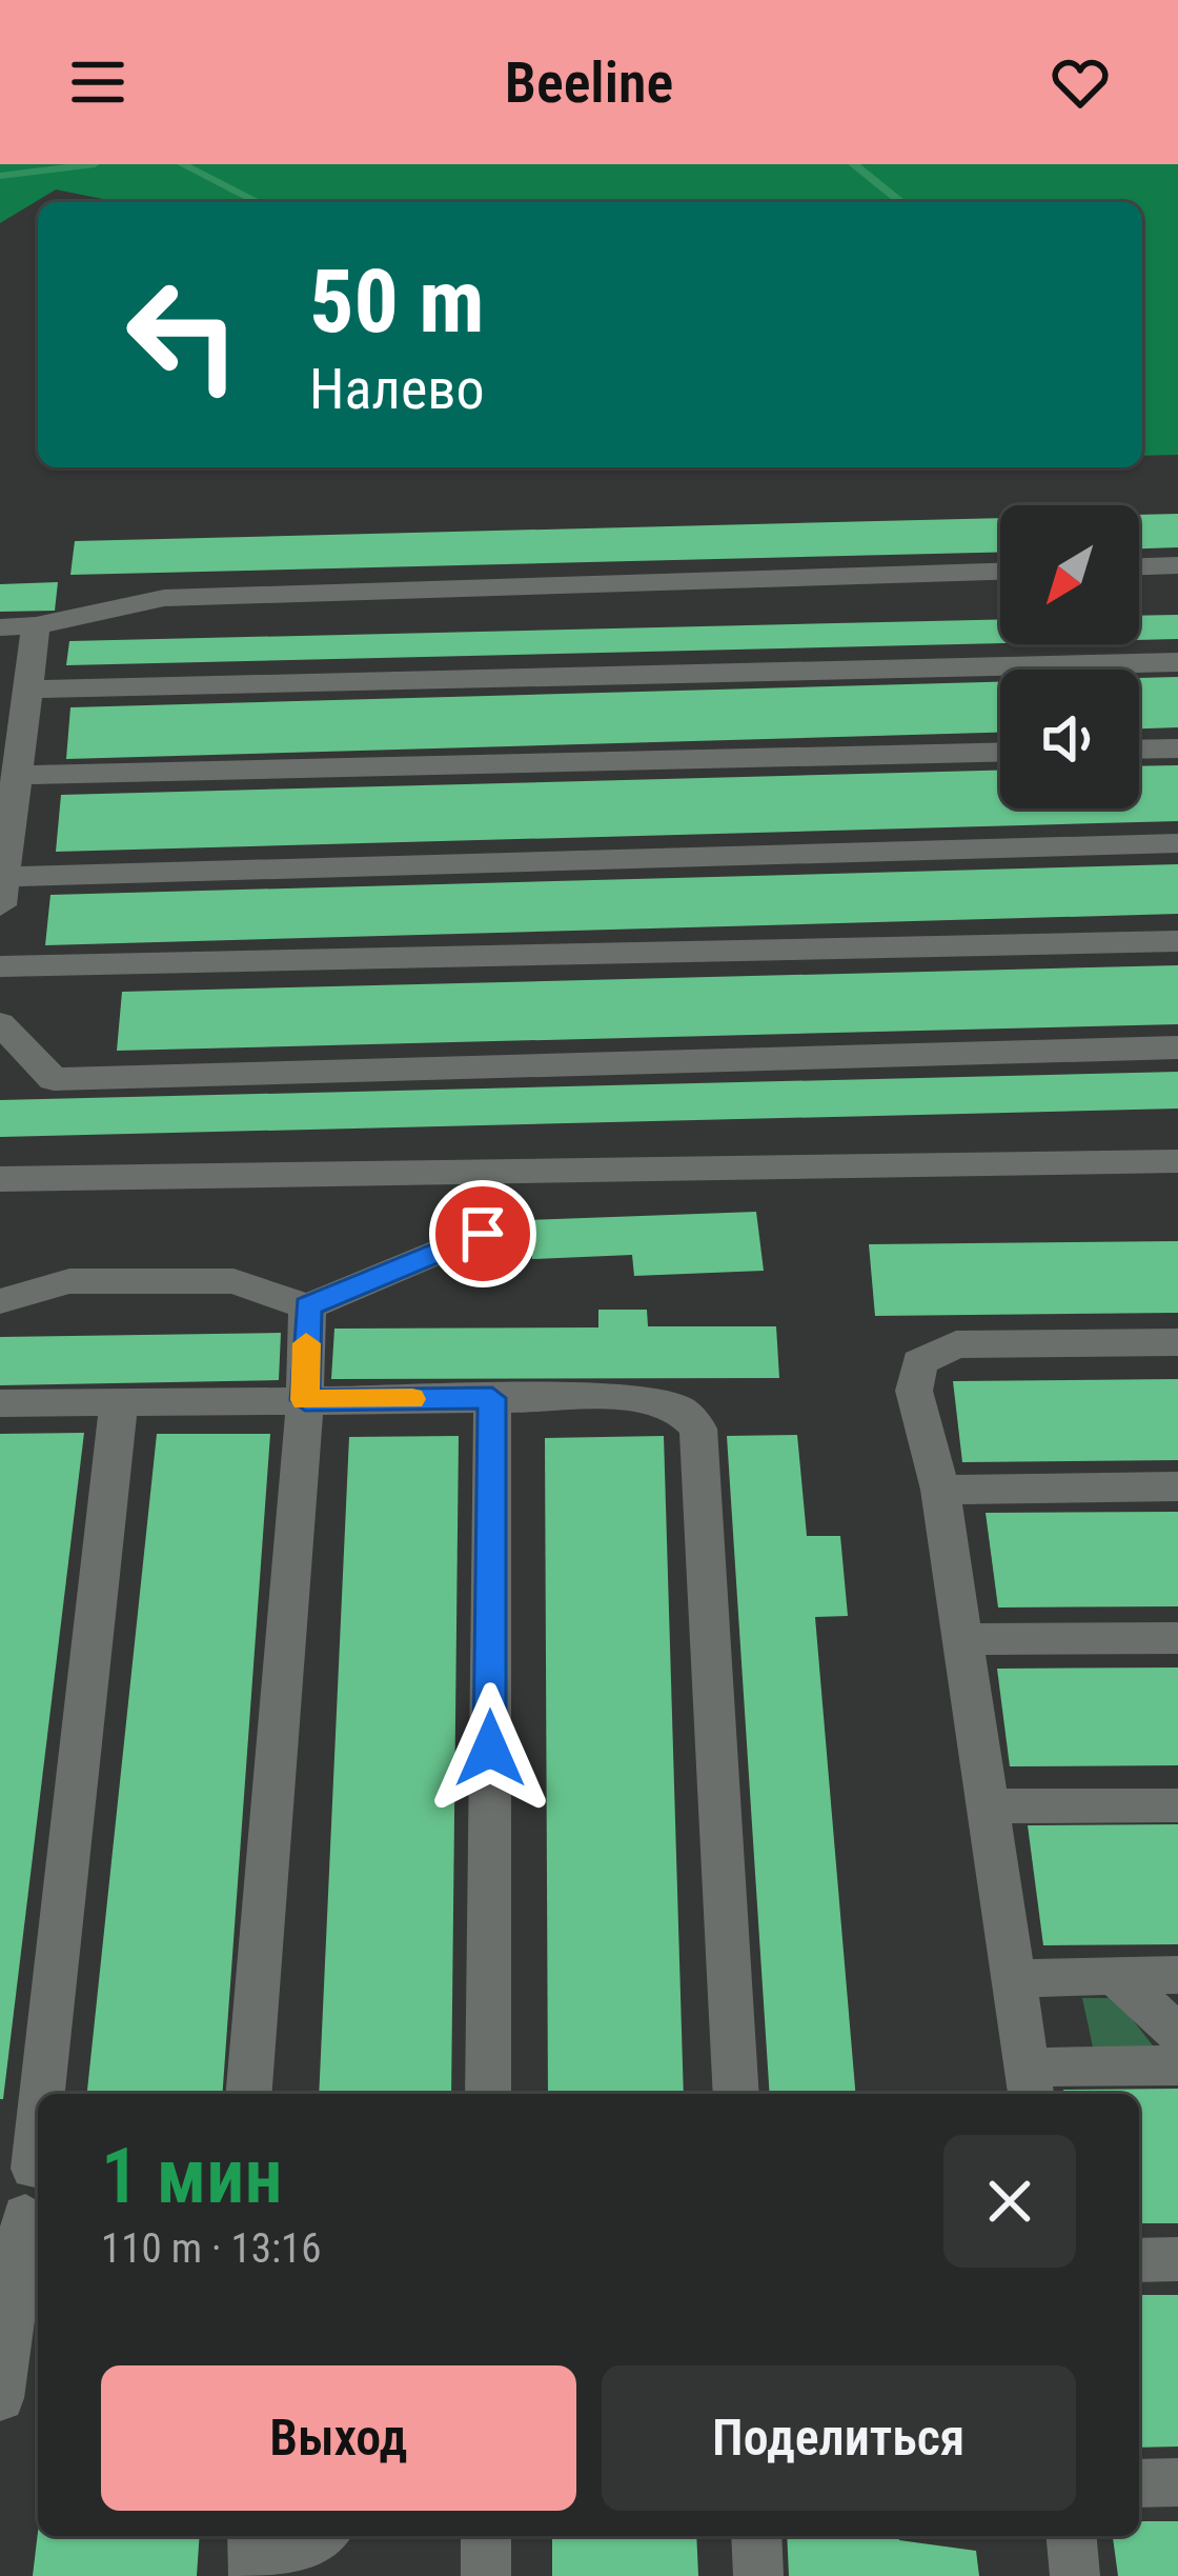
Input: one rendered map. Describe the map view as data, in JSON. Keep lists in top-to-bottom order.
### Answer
{
  "north": "bottom left",
  "page": {
    "header": "Beeline",
    "turn": ["50 m", "Налево"],
    "heading": ["1 мин", "110 m · 13:16"],
    "buttons": ["Выход", "Поделиться"]
  }
}
